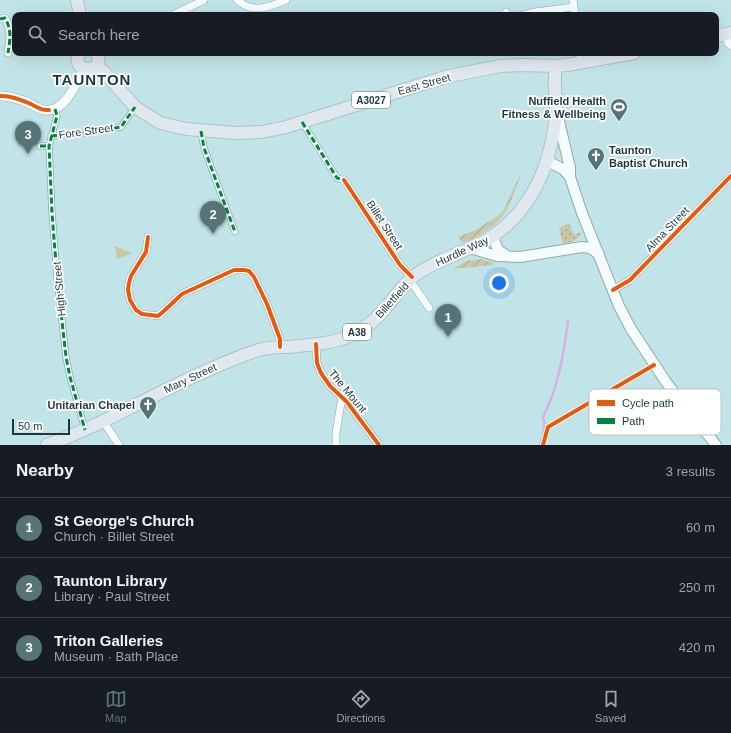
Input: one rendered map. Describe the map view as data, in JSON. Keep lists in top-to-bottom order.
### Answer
{
  "streets": {
    "main road": [
      "East Street",
      "A3027",
      "Hurdle Way",
      "Billetfield",
      "A38",
      "Mary Street"
    ],
    "street": [
      "Fore Street",
      "Billet Street",
      "Alma Street",
      "High Street",
      "The Mount"
    ]
  },
  "crossings": [
    ["East Street", "A3027"],
    ["East Street", "Hurdle Way"],
    ["A3027", "Fore Street"],
    ["Fore Street", "High Street"],
    ["Billet Street", "Hurdle Way"],
    ["Billet Street", "Billetfield"],
    ["Hurdle Way", "Billetfield"],
    ["High Street", "A38"],
    ["Billetfield", "Mary Street"],
    ["Billetfield", "The Mount"],
    ["A38", "Mary Street"]
  ],
  "districts": ["TAUNTON"],
  "places": {
    "sports": ["Nuffield Health Fitness & Wellbeing"],
    "church": ["Taunton Baptist Church", "Unitarian Chapel"]
  },
  "legend": ["Cycle path", "Path"],
  "scale_bar": "50 m",
  "page": {
    "search": "Search here",
    "pins": ["3", "2", "1"],
    "scale": "50 m",
    "heading": ["Nearby", "3 results"],
    "list": [
      {
        "mark": "1",
        "name": "St George's Church",
        "note": "Church · Billet Street",
        "value": "60 m"
      },
      {
        "mark": "2",
        "name": "Taunton Library",
        "note": "Library · Paul Street",
        "value": "250 m"
      },
      {
        "mark": "3",
        "name": "Triton Galleries",
        "note": "Museum · Bath Place",
        "value": "420 m"
      }
    ],
    "nav": ["Map", "Directions", "Saved"]
  }
}
